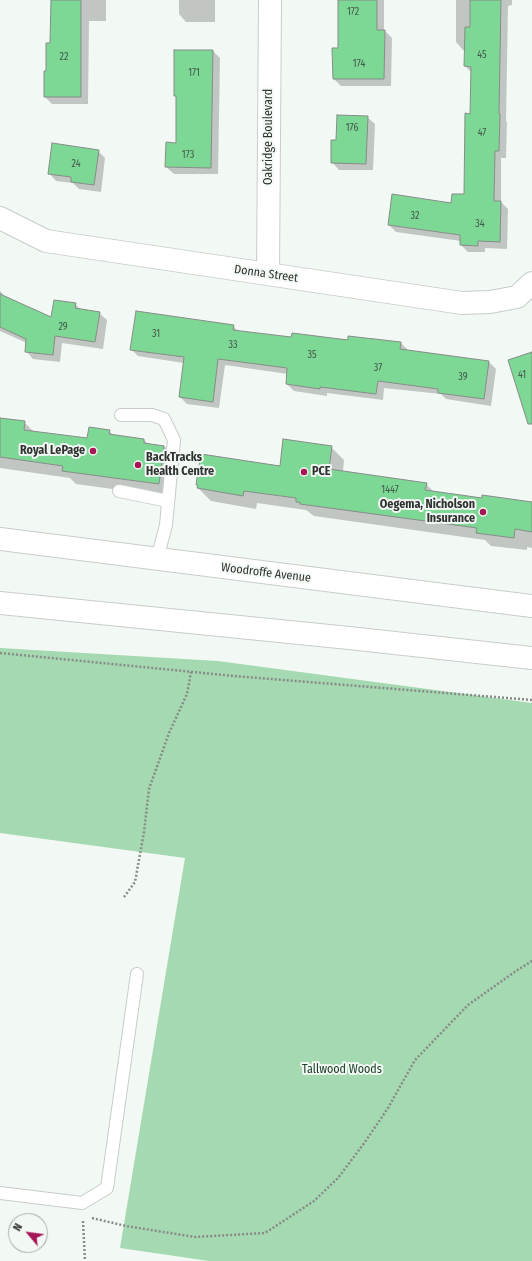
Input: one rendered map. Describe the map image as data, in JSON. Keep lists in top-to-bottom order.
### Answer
{
  "streets": {
    "main road": ["Oakridge Boulevard", "Donna Street", "Woodroffe Avenue"]
  },
  "crossings": [
    ["Oakridge Boulevard", "Donna Street"]
  ],
  "parks": ["Tallwood Woods"],
  "places": [
    "Royal LePage",
    "BackTracks Health Centre",
    "PCE",
    "Oegema, Nicholson Insurance"
  ],
  "house_numbers": [
    "172",
    "45",
    "22",
    "174",
    "171",
    "176",
    "47",
    "173",
    "24",
    "32",
    "34",
    "29",
    "31",
    "33",
    "35",
    "37",
    "41",
    "39",
    "1447"
  ],
  "north": "top left"
}
